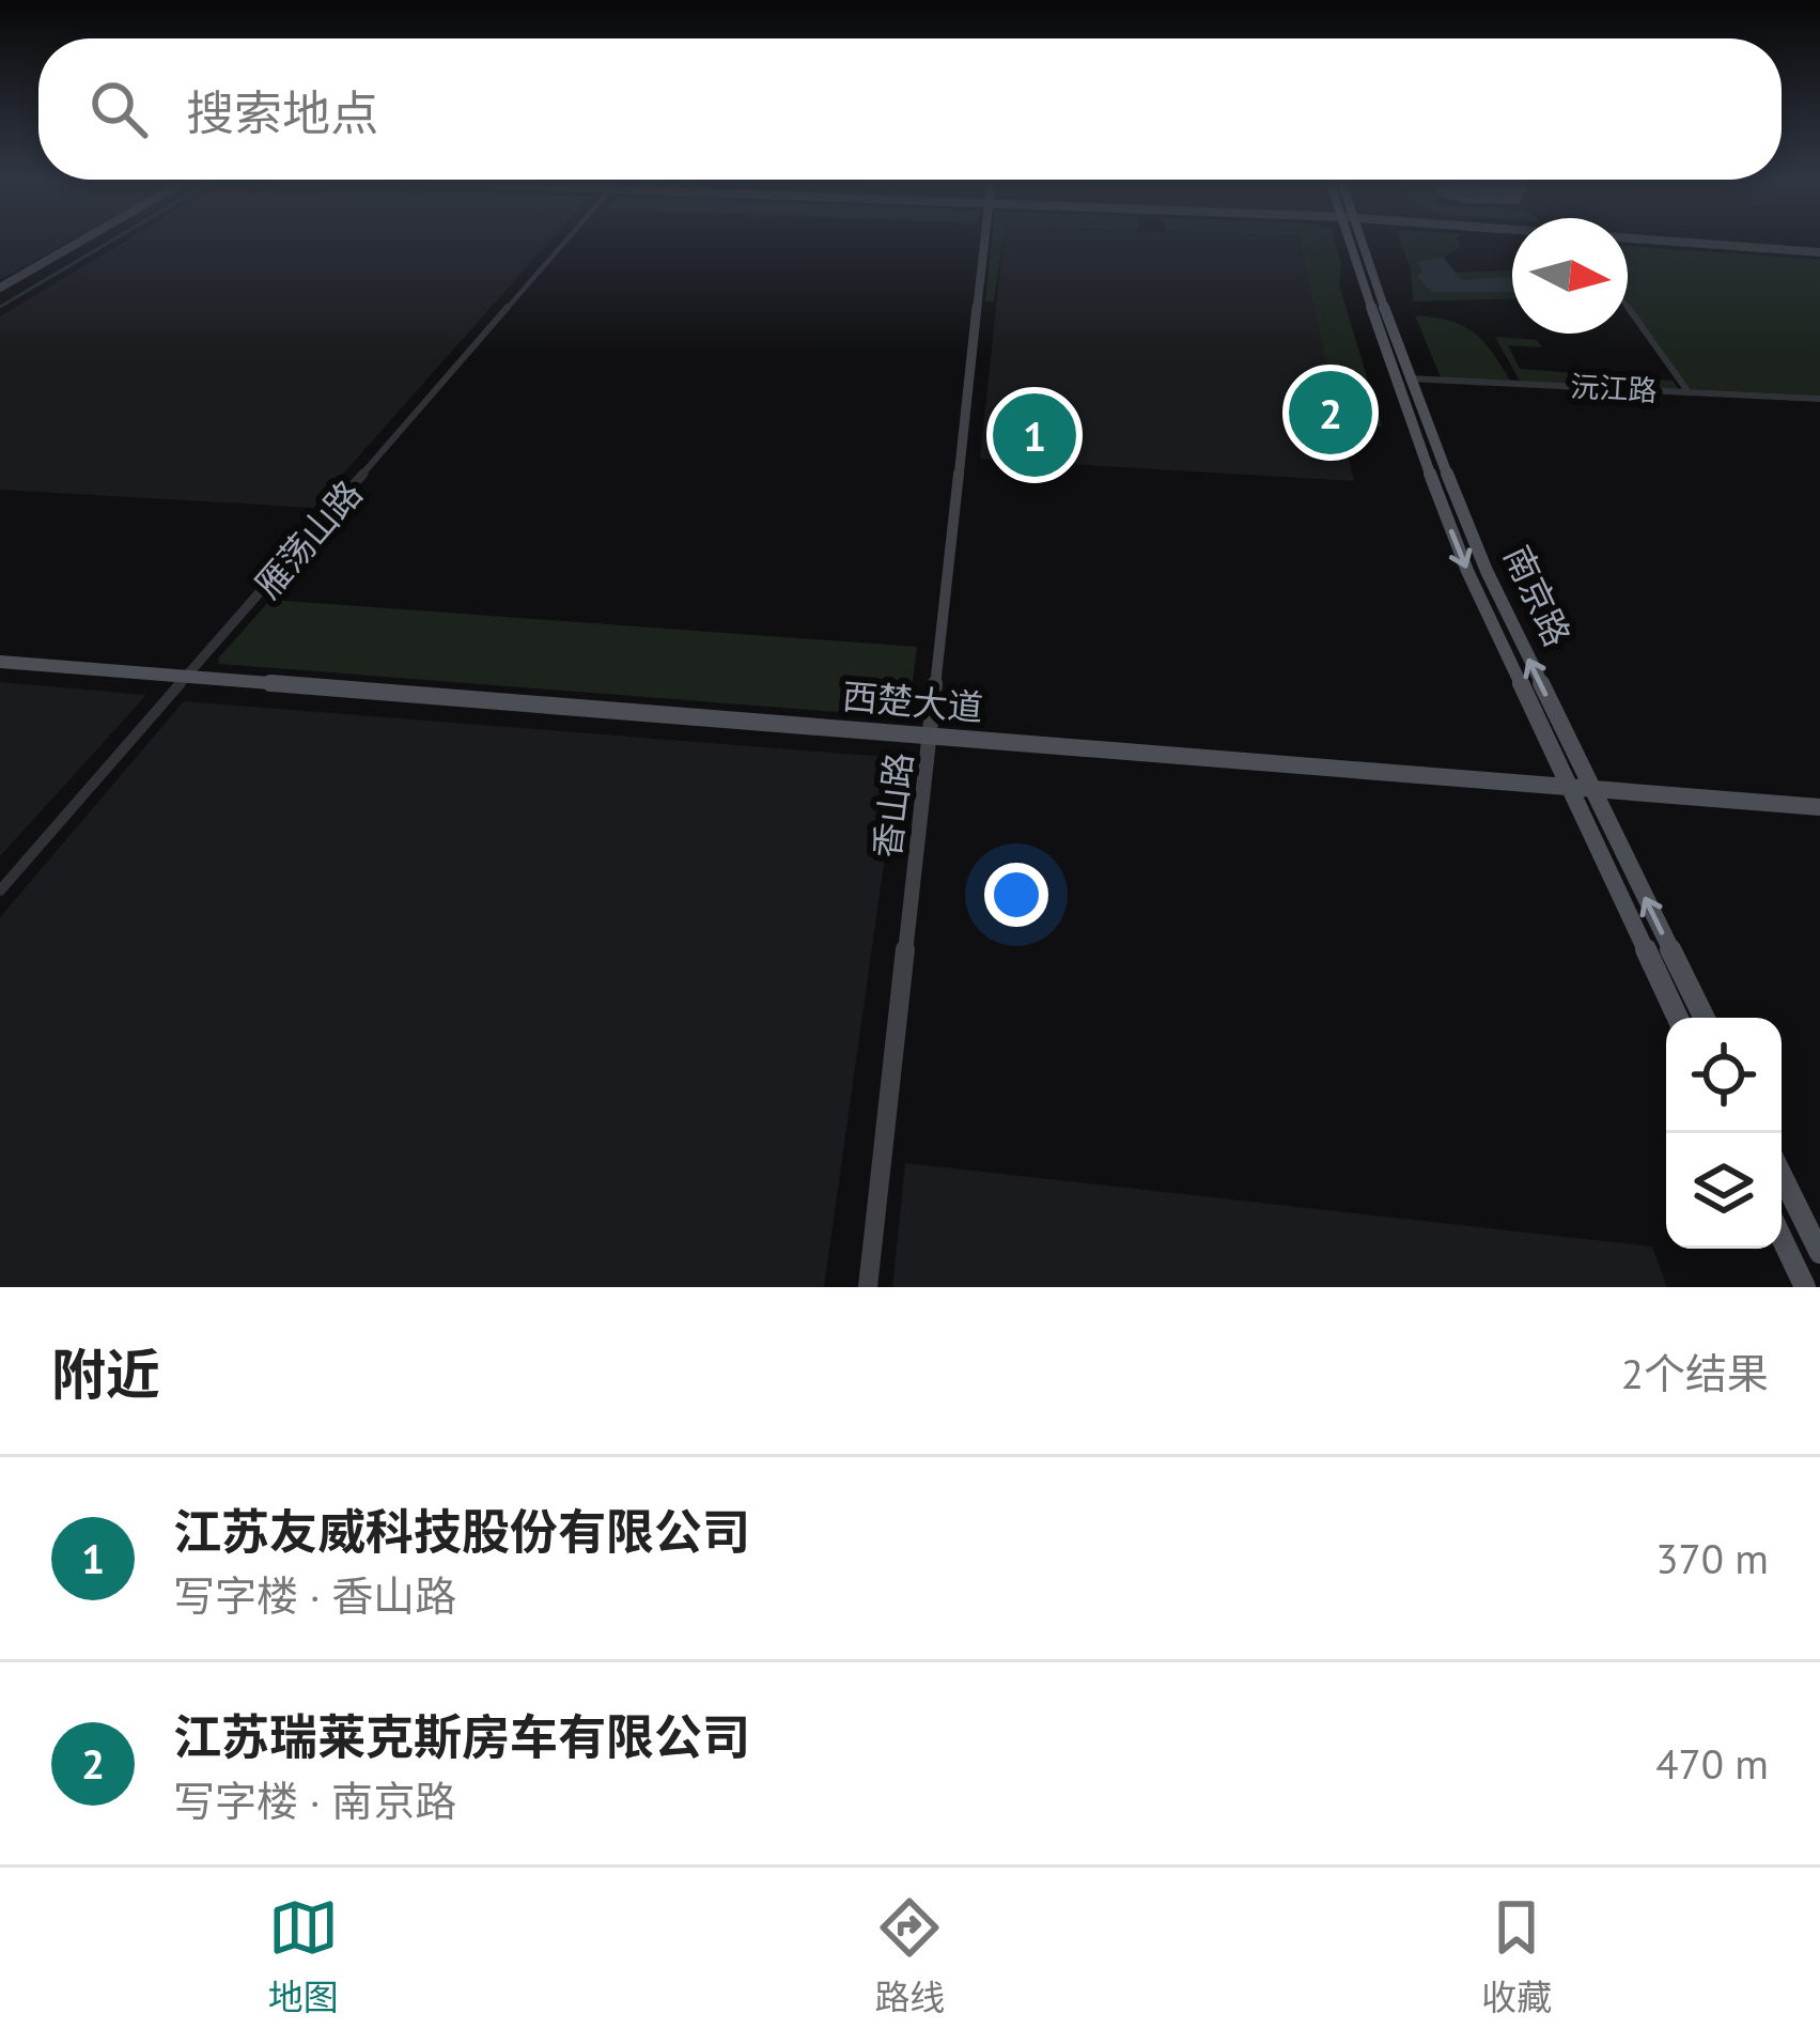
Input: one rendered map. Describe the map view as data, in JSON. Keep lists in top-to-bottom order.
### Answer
{
  "streets": {
    "main road": ["南京路", "西楚大道"],
    "street": ["沅江路", "雁荡山路", "香山路"]
  },
  "crossings": [
    ["沅江路", "南京路"],
    ["雁荡山路", "西楚大道"],
    ["南京路", "西楚大道"],
    ["西楚大道", "香山路"]
  ],
  "north": "right",
  "page": {
    "search": "搜索地点",
    "pins": ["2", "1"],
    "heading": ["附近", "2个结果"],
    "list": [
      {
        "mark": "1",
        "name": "江苏友威科技股份有限公司",
        "note": "写字楼 · 香山路",
        "value": "370 m"
      },
      {
        "mark": "2",
        "name": "江苏瑞莱克斯房车有限公司",
        "note": "写字楼 · 南京路",
        "value": "470 m"
      }
    ],
    "nav": ["地图", "路线", "收藏"]
  }
}
